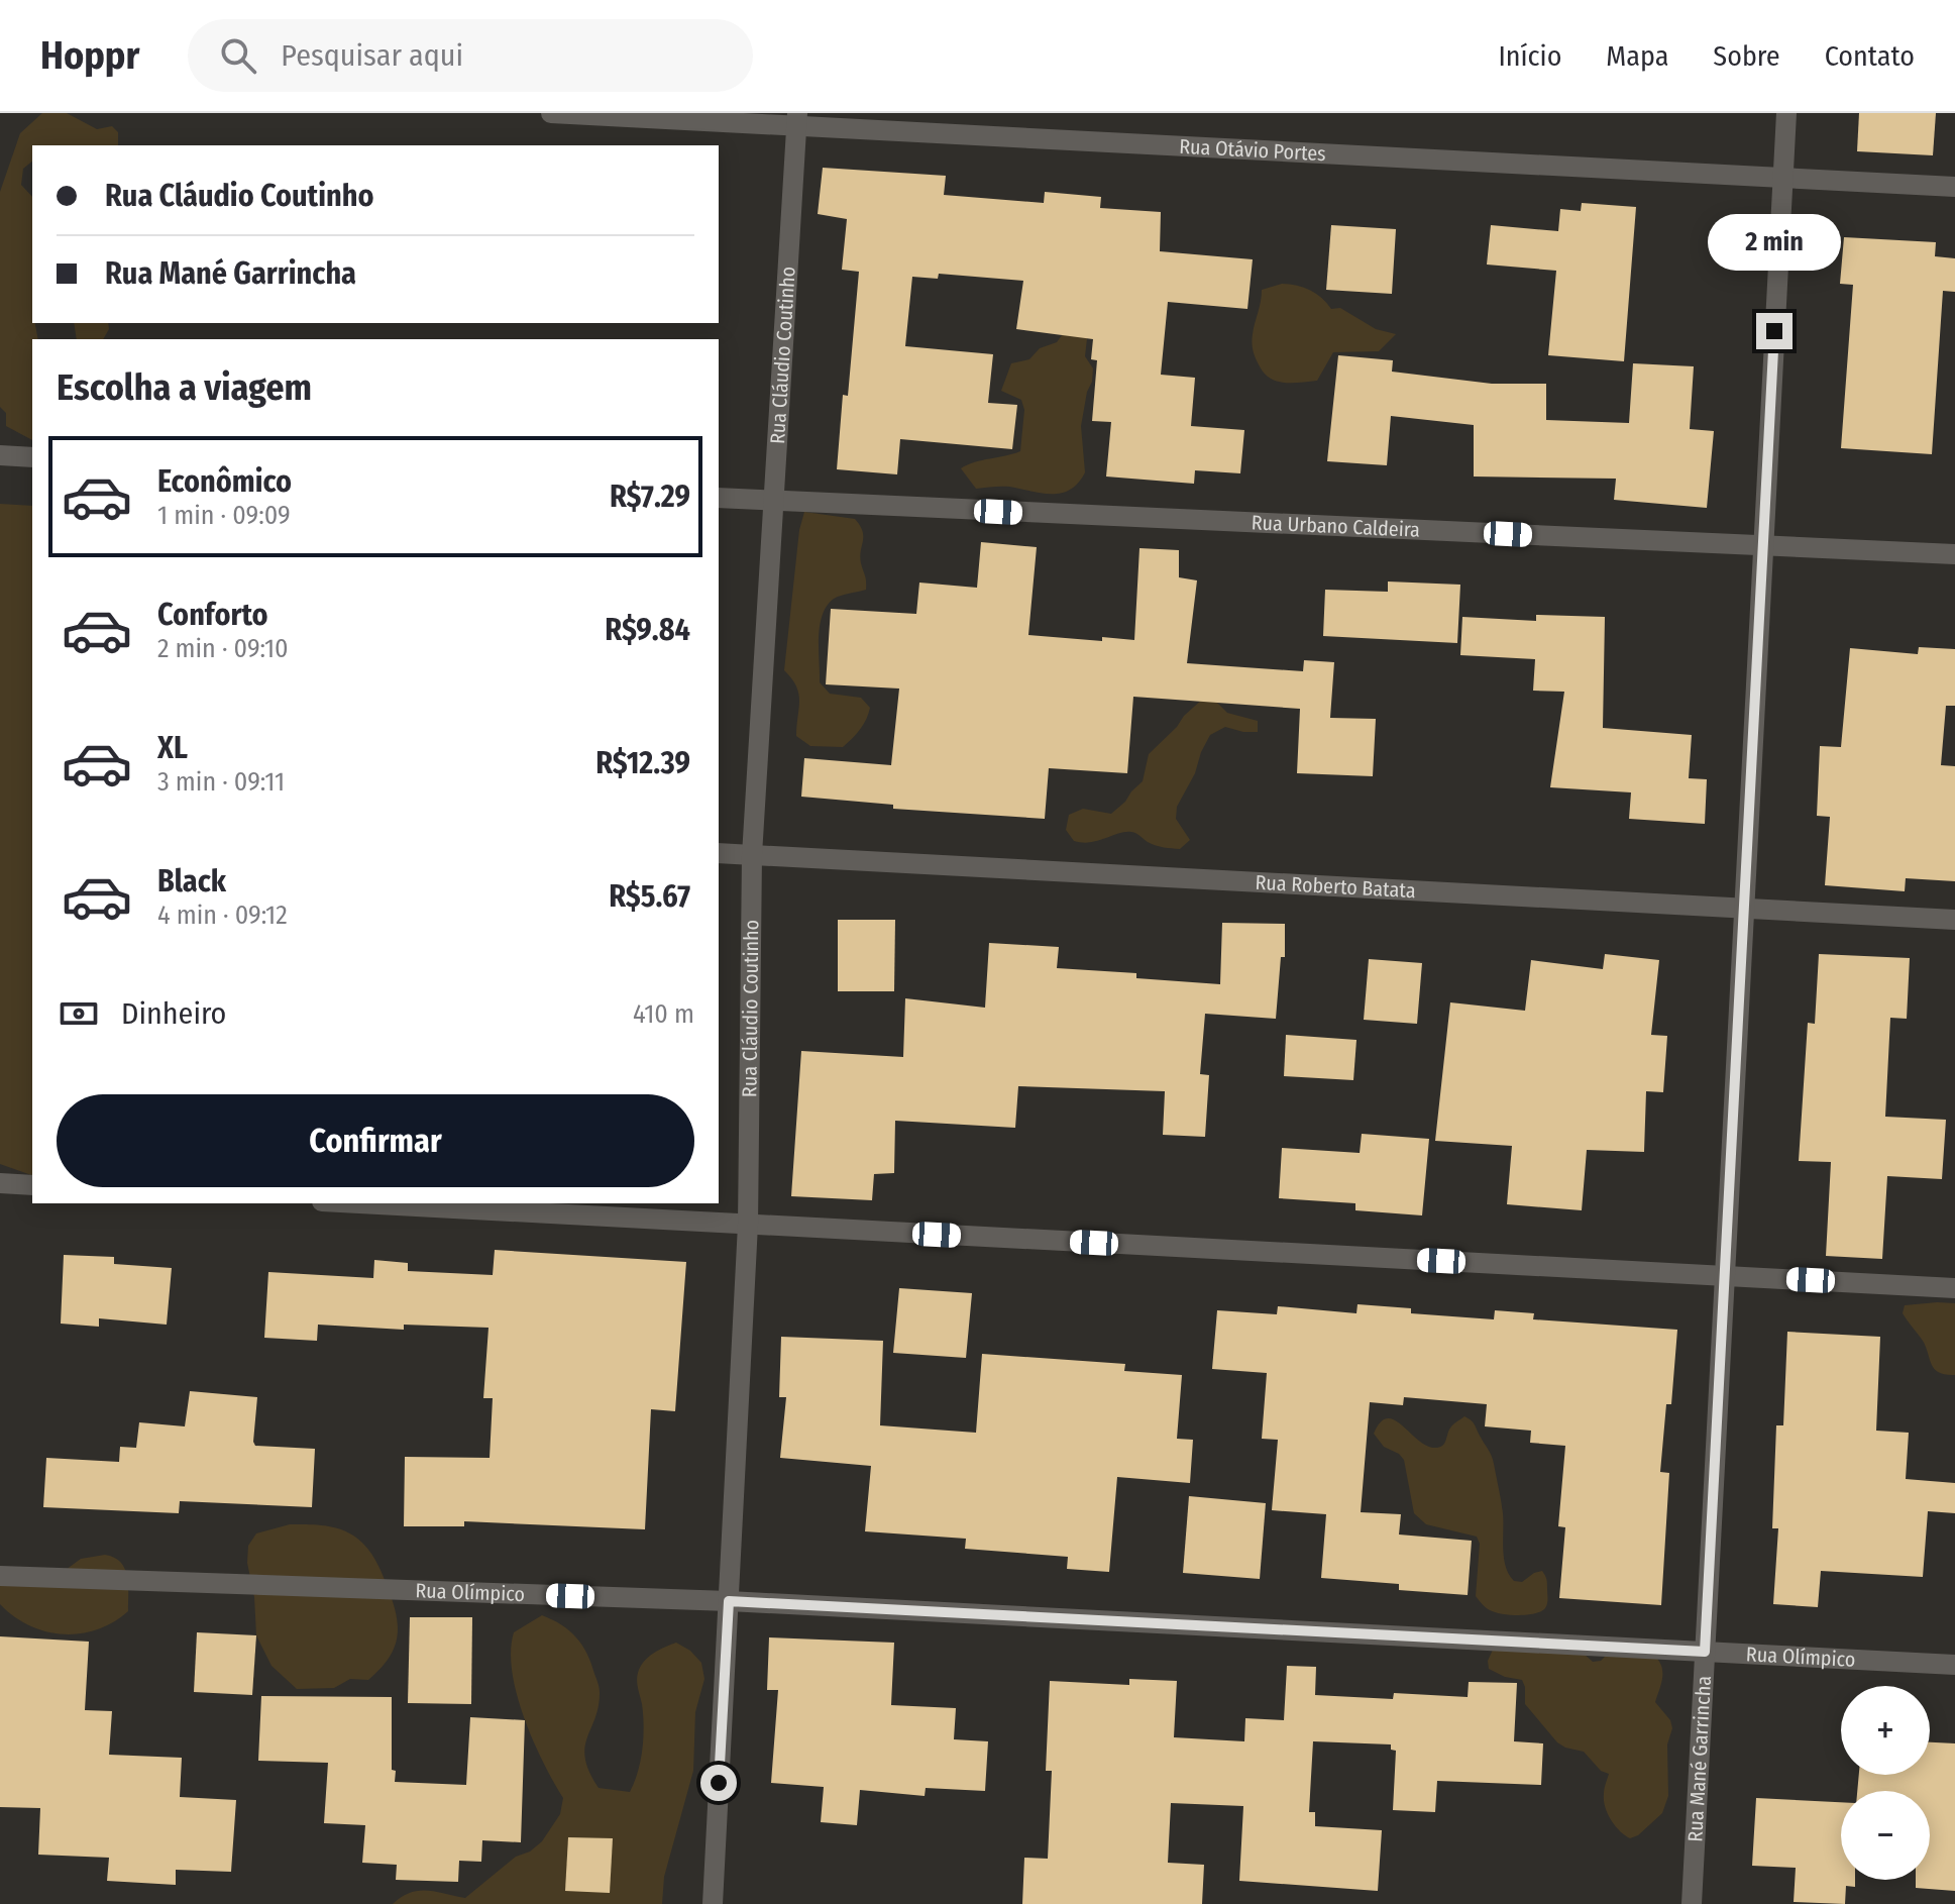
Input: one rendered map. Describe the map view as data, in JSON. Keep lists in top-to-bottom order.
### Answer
{
  "streets": {
    "street": [
      "Rua Otávio Portes",
      "Rua Cláudio Coutinho",
      "Rua Urbano Caldeira",
      "Rua Roberto Batata",
      "Rua Olímpico",
      "Rua Mané Garrincha"
    ]
  },
  "crossings": [
    ["Rua Otávio Portes", "Rua Cláudio Coutinho"],
    ["Rua Otávio Portes", "Rua Mané Garrincha"],
    ["Rua Cláudio Coutinho", "Rua Urbano Caldeira"],
    ["Rua Cláudio Coutinho", "Rua Roberto Batata"],
    ["Rua Cláudio Coutinho", "Rua Olímpico"],
    ["Rua Urbano Caldeira", "Rua Mané Garrincha"],
    ["Rua Roberto Batata", "Rua Mané Garrincha"],
    ["Rua Olímpico", "Rua Mané Garrincha"]
  ],
  "page": {
    "header": "Hoppr",
    "search": "Pesquisar aqui",
    "nav": [
      "Início",
      "Mapa",
      "Sobre",
      "Contato"
    ],
    "banner": ["Rua Cláudio Coutinho", "Rua Mané Garrincha"],
    "bubble": "2 min",
    "heading": "Escolha a viagem",
    "list": [
      {
        "name": "Econômico",
        "note": "1 min · 09:09",
        "value": "R$7.29"
      },
      {
        "name": "Conforto",
        "note": "2 min · 09:10",
        "value": "R$9.84"
      },
      {
        "name": "XL",
        "note": "3 min · 09:11",
        "value": "R$12.39"
      },
      {
        "name": "Black",
        "note": "4 min · 09:12",
        "value": "R$5.67"
      }
    ],
    "pay": ["Dinheiro", "410 m"],
    "buttons": "Confirmar",
    "map_buttons": ["+", "−"]
  }
}
